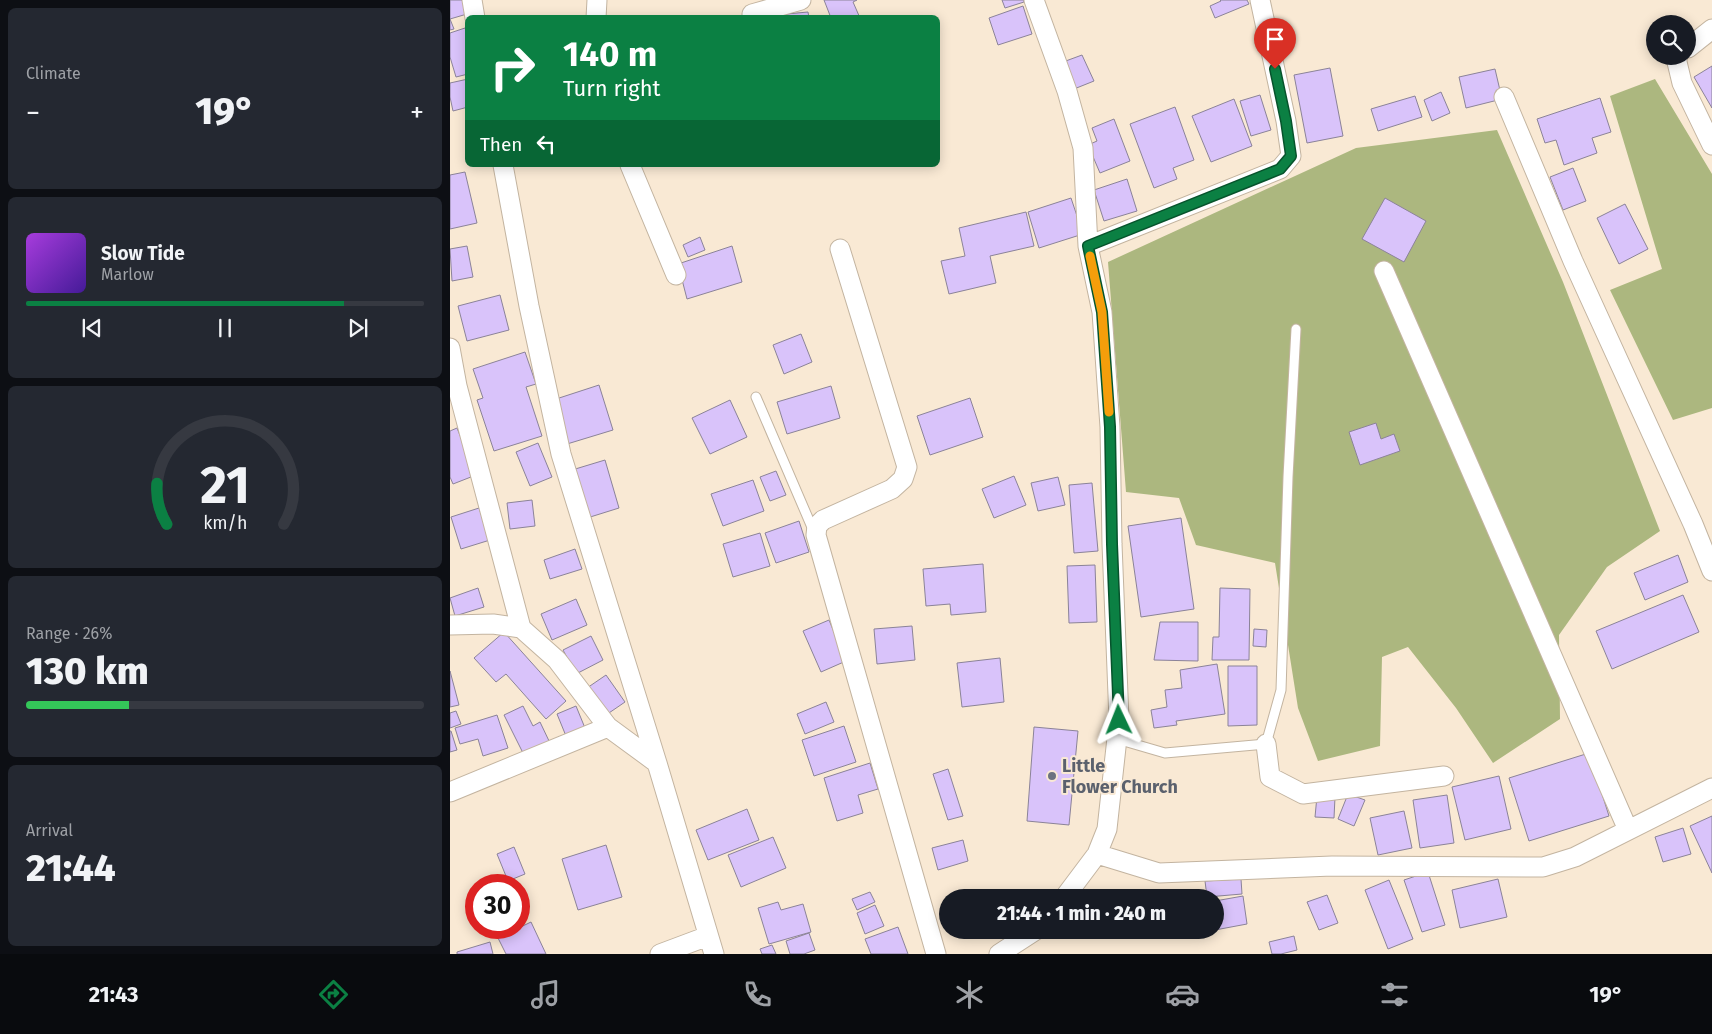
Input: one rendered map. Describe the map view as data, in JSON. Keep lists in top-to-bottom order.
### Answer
{
  "places": ["Little Flower Church"],
  "page": {
    "tile": [
      "Climate",
      ["Range · 26%", "130 km"],
      ["Arrival", "21:44"]
    ],
    "turn": ["140 m", "Turn right"],
    "heat": ["−", "19°", "+"],
    "then": "Then",
    "song": ["Slow Tide", "Marlow"],
    "limit": "30",
    "trip": "21:44 · 1 min · 240 m",
    "tabs": ["21:43", "19°"],
    "gauge": ["21", "km/h"]
  }
}
